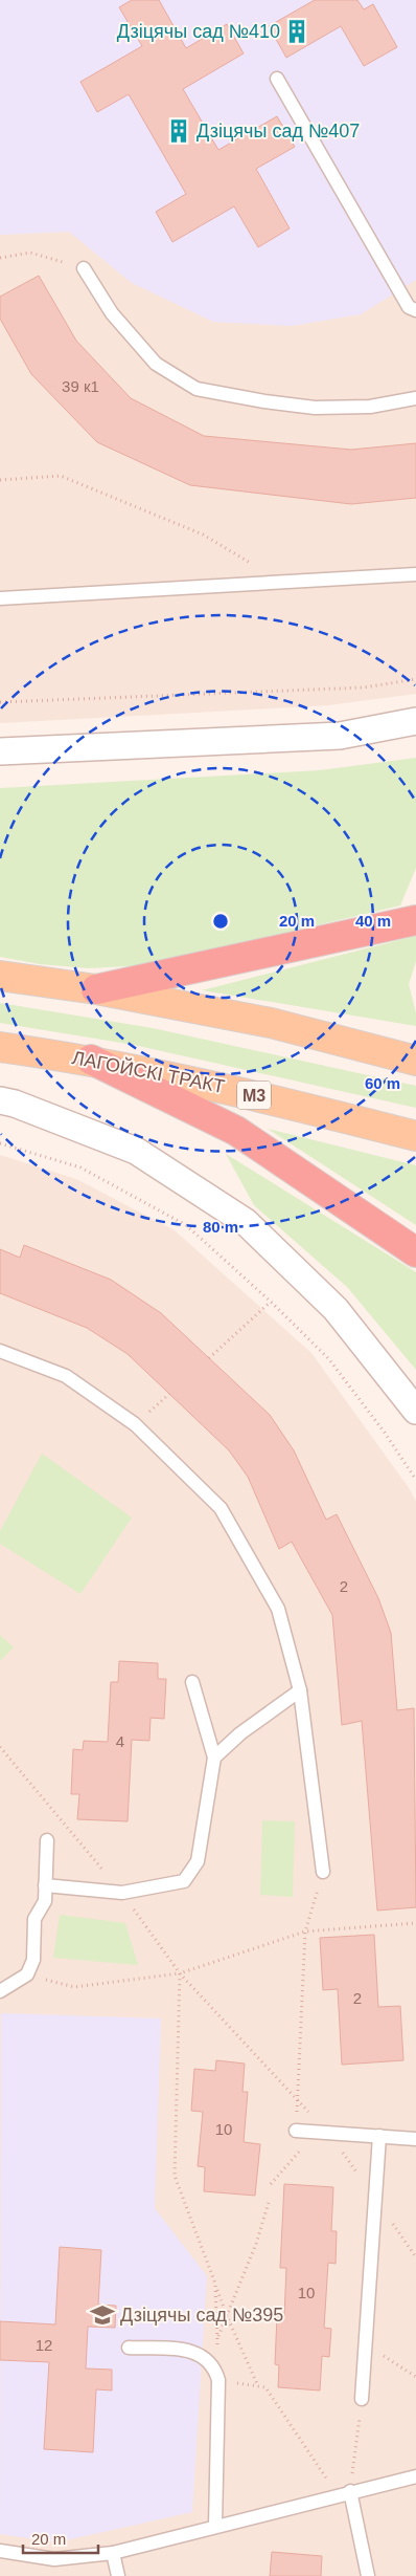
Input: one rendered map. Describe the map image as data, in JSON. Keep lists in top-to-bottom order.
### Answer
{
  "streets": {
    "main road": ["ЛАГОЙСКІ ТРАКТ", "М3"]
  },
  "places": {
    "building": ["Дзіцячы сад №410", "Дзіцячы сад №407"],
    "school or university": ["Дзіцячы сад №395"]
  },
  "house_numbers": [
    "39 к1",
    "2",
    "4",
    "2",
    "10",
    "10",
    "12"
  ],
  "scale_bar": "20 m",
  "rings": [
    "20 m",
    "40 m",
    "60 m",
    "80 m"
  ]
}
